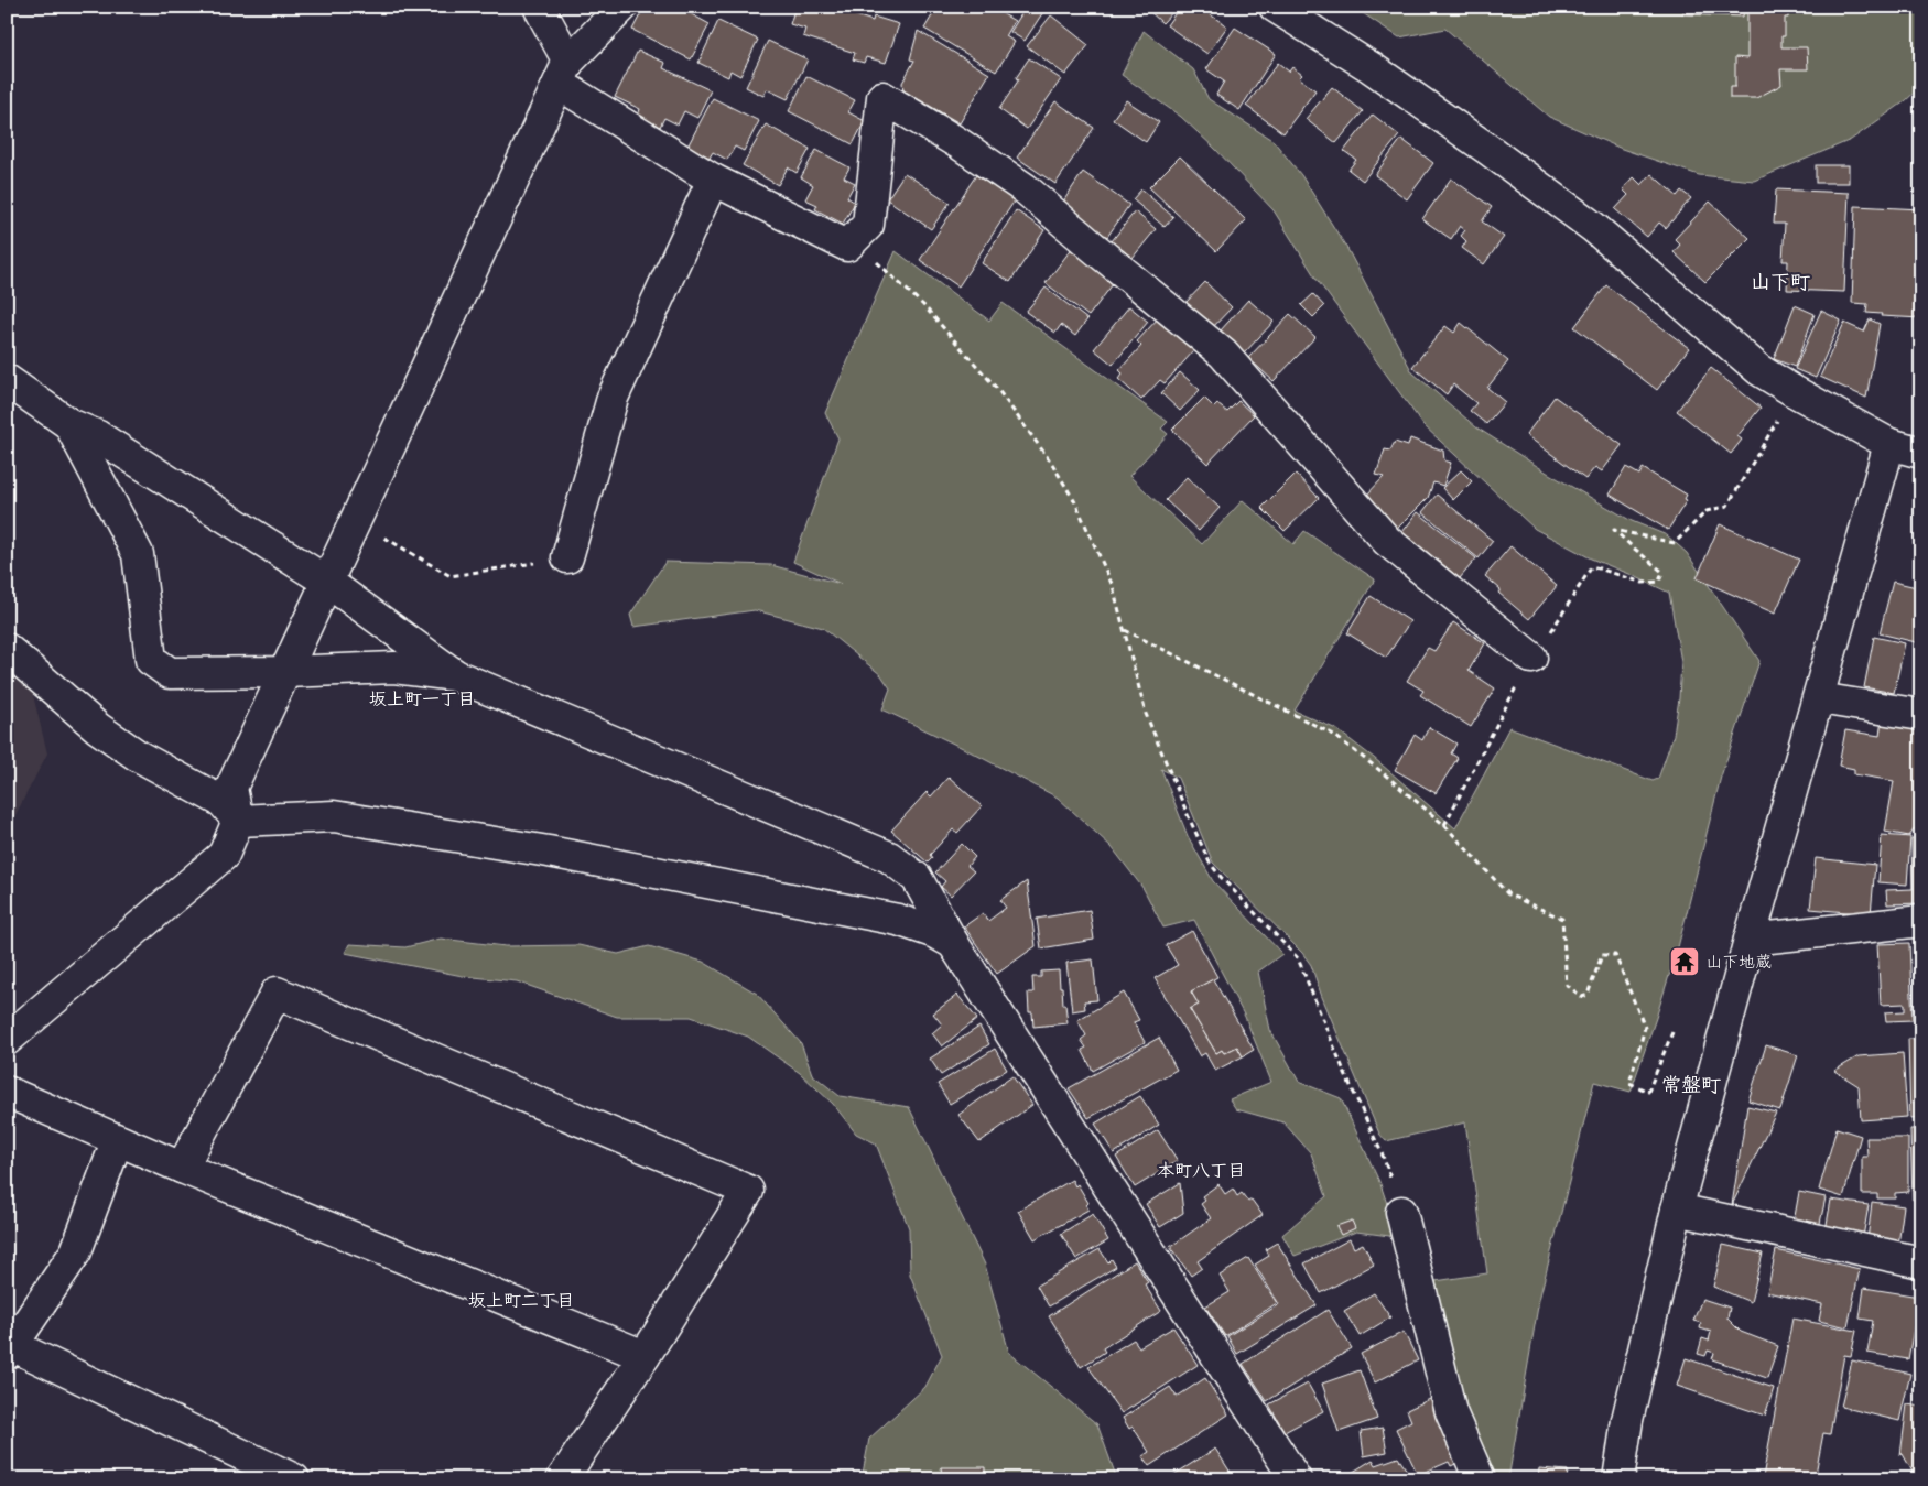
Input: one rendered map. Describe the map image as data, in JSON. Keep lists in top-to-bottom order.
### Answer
{
  "districts": [
    "山下町",
    "坂上町一丁目",
    "常盤町",
    "本町八丁目",
    "坂上町二丁目"
  ],
  "places": {
    "temple": ["山下地蔵"]
  }
}
